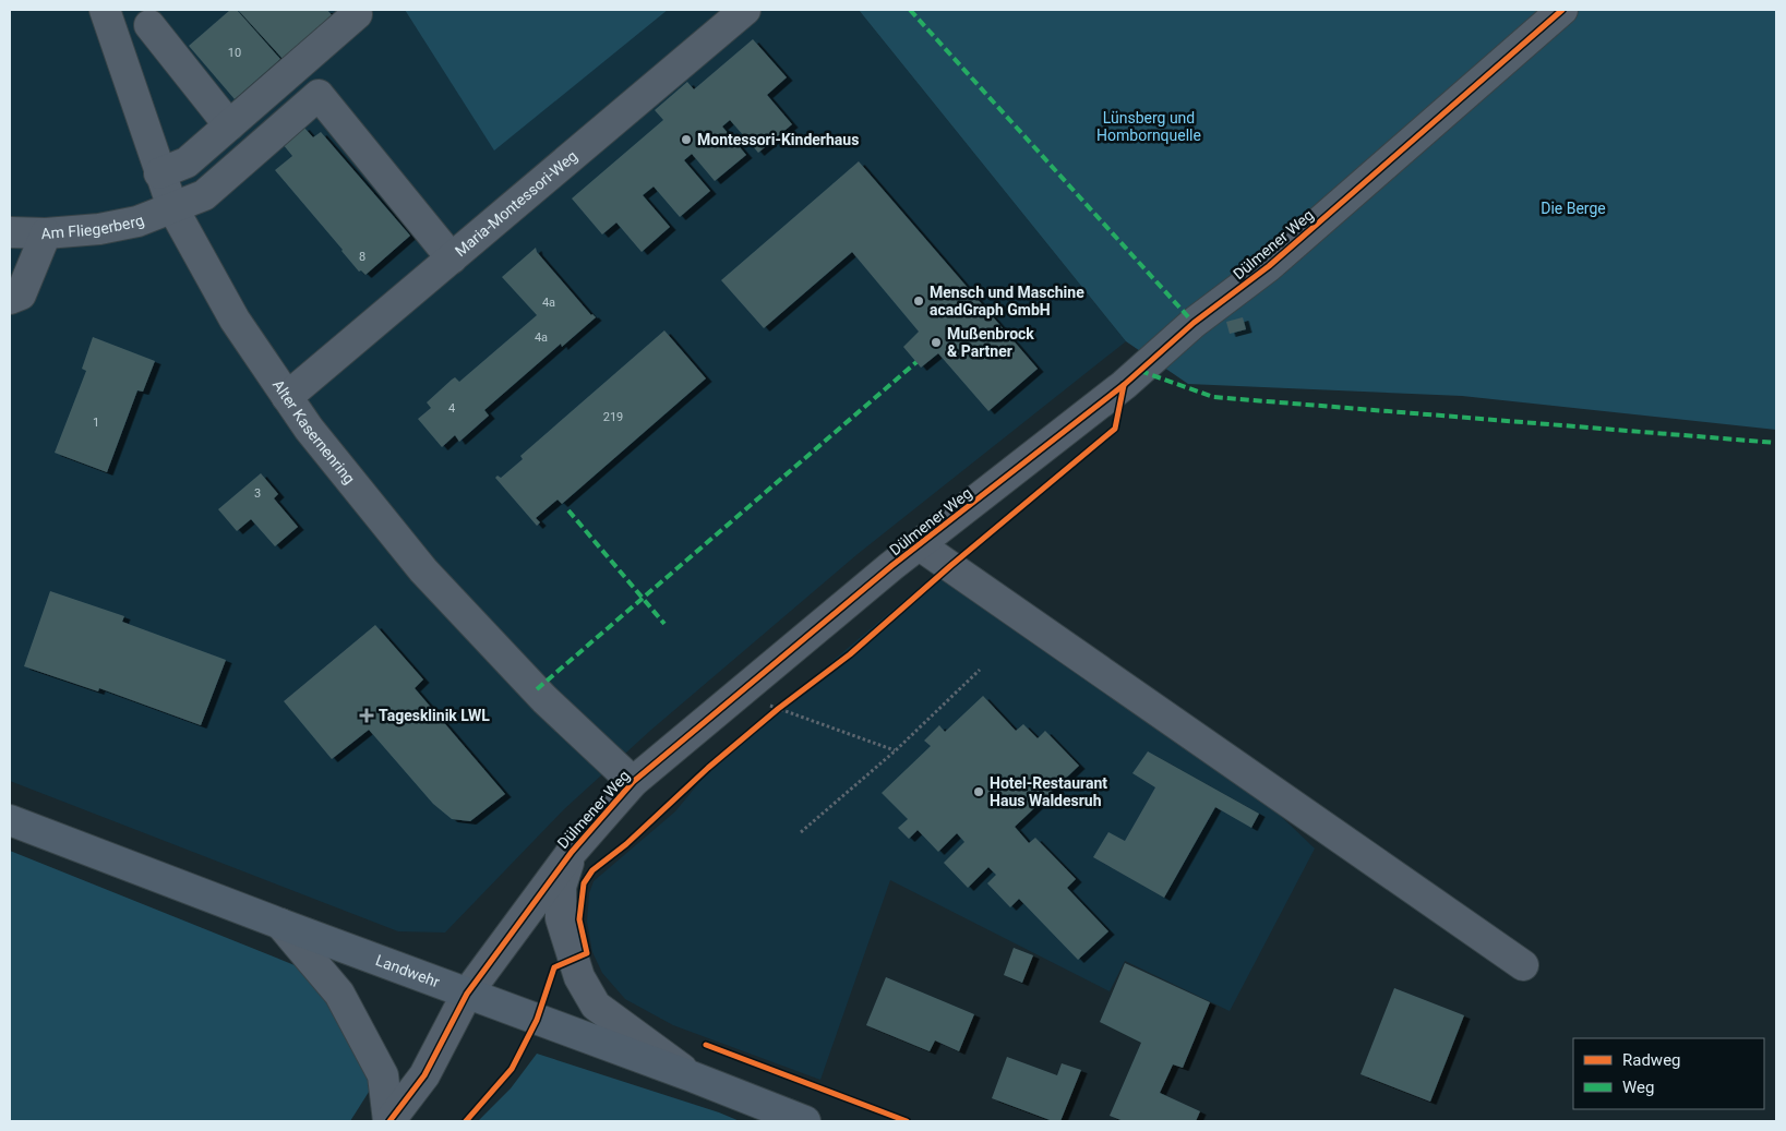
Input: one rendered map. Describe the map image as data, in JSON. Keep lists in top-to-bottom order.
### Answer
{
  "streets": {
    "main road": ["Landwehr"],
    "street": [
      "Maria-Montessori-Weg",
      "Am Fliegerberg",
      "Dülmener Weg",
      "Alter Kasernenring"
    ]
  },
  "crossings": [
    ["Maria-Montessori-Weg", "Am Fliegerberg"],
    ["Maria-Montessori-Weg", "Alter Kasernenring"],
    ["Am Fliegerberg", "Alter Kasernenring"],
    ["Dülmener Weg", "Alter Kasernenring"],
    ["Dülmener Weg", "Landwehr"]
  ],
  "parks": ["Lünsberg und Hombornquelle", "Die Berge"],
  "places": {
    "other": [
      "Montessori-Kinderhaus",
      "Mensch und Maschine acadGraph GmbH",
      "Mußenbrock & Partner",
      "Hotel-Restaurant Haus Waldesruh"
    ],
    "health": ["Tagesklinik LWL"]
  },
  "house_numbers": [
    "10",
    "8",
    "4a",
    "4a",
    "4",
    "219",
    "1",
    "3"
  ],
  "legend": ["Radweg", "Weg"]
}
